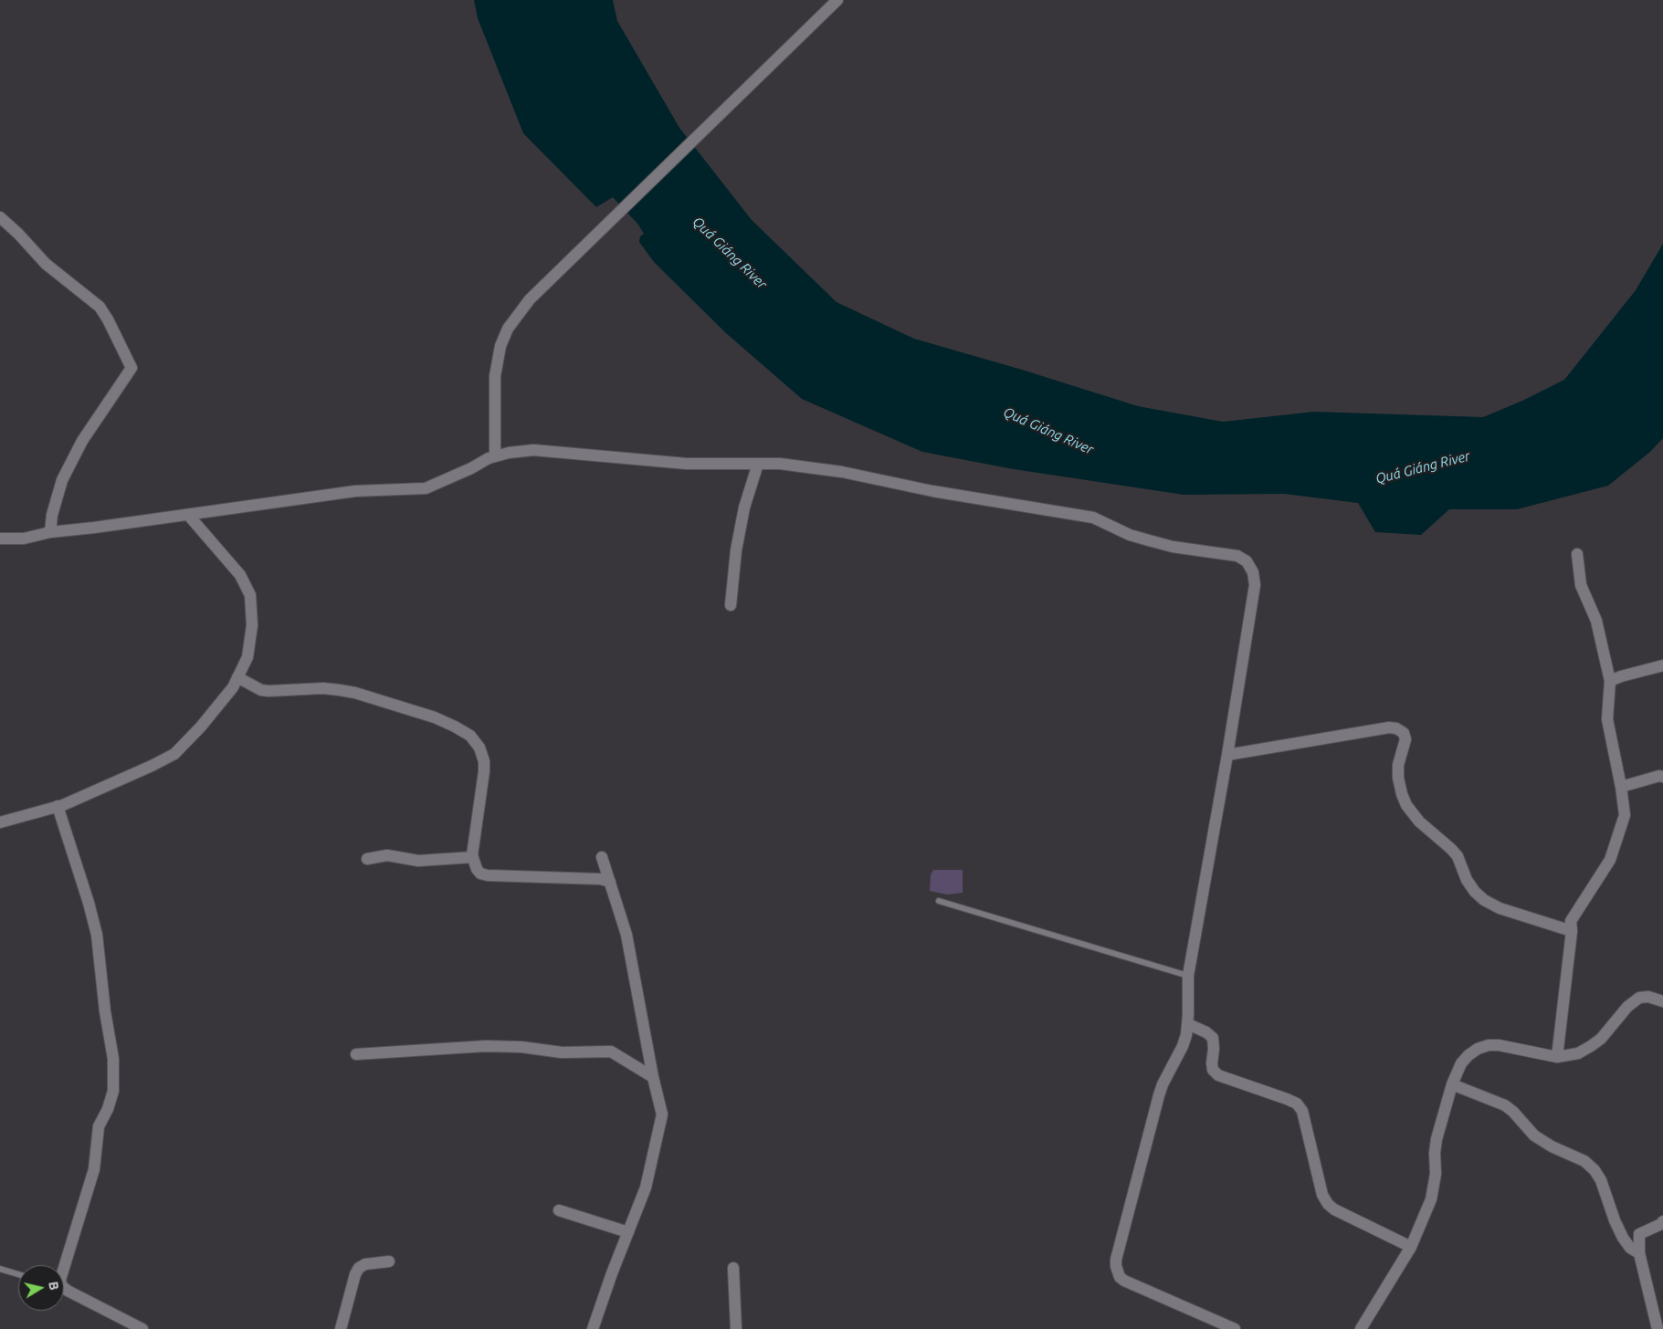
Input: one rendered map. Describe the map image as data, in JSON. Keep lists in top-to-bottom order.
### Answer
{
  "water": ["Quá Giáng River"],
  "north": "right"
}
